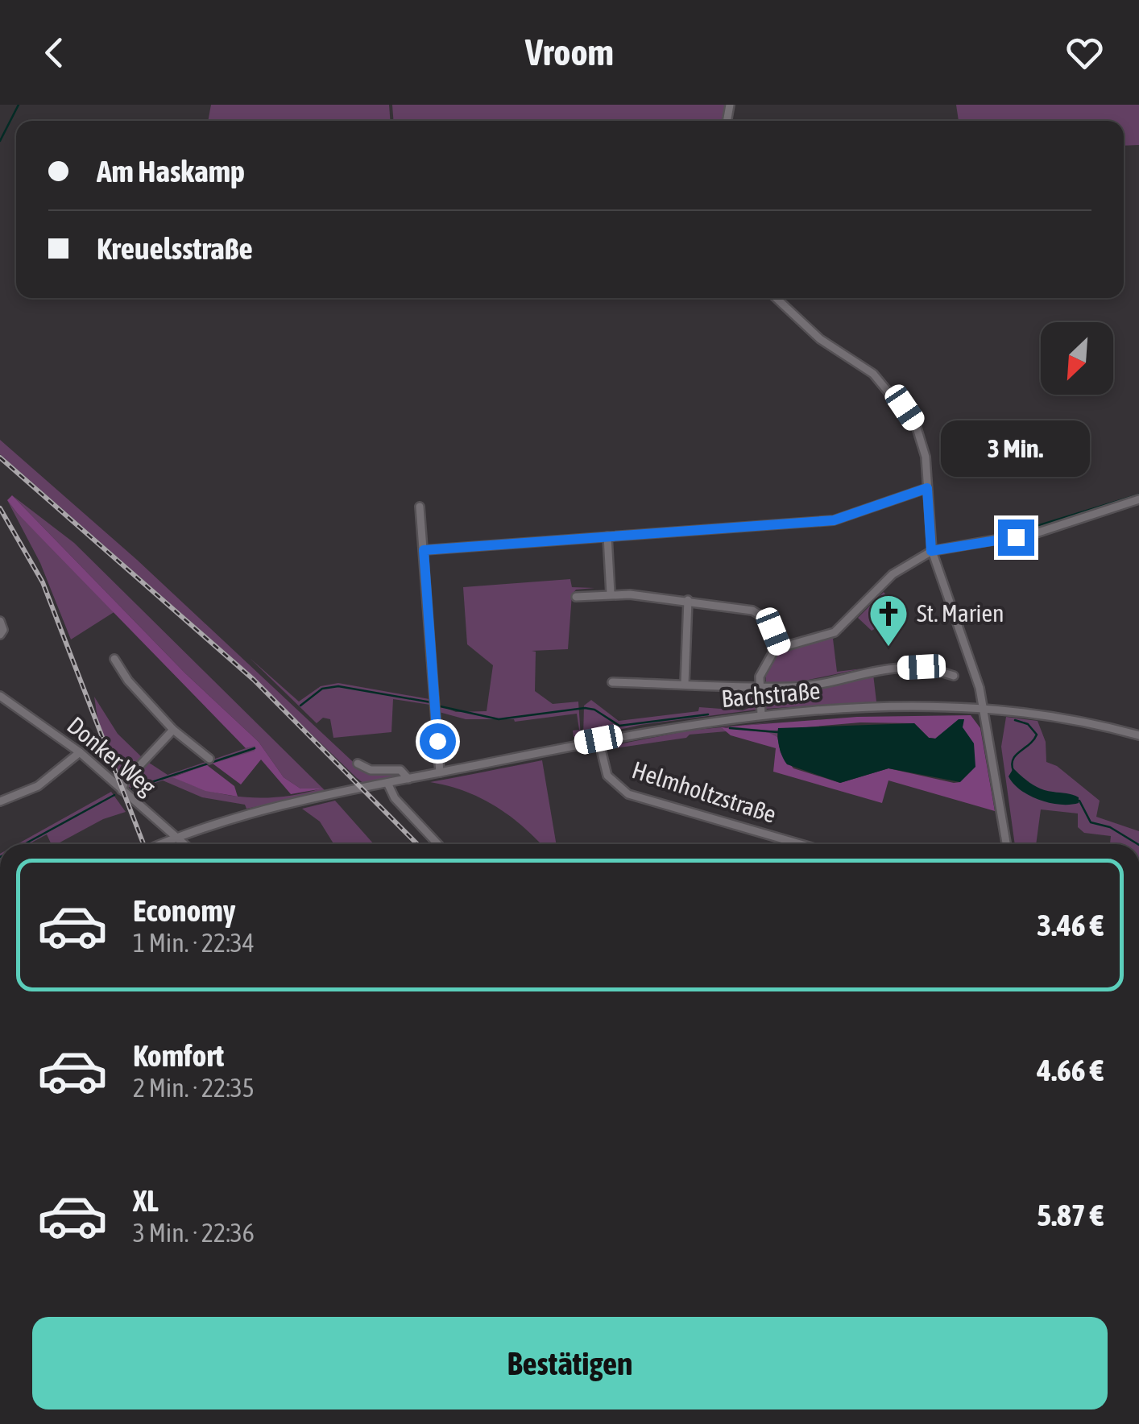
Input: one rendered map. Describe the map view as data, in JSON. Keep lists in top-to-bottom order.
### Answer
{
  "streets": {
    "street": ["Bachstraße", "Donker Weg", "Helmholtzstraße"]
  },
  "crossings": [
    ["Bachstraße", "Donker Weg"],
    ["Bachstraße", "Helmholtzstraße"]
  ],
  "places": {
    "church": ["St. Marien"]
  },
  "north": "bottom left",
  "page": {
    "header": "Vroom",
    "banner": ["Am Haskamp", "Kreuelsstraße"],
    "bubble": "3 Min.",
    "list": [
      {
        "name": "Economy",
        "note": "1 Min. · 22:34",
        "value": "3.46 €"
      },
      {
        "name": "Komfort",
        "note": "2 Min. · 22:35",
        "value": "4.66 €"
      },
      {
        "name": "XL",
        "note": "3 Min. · 22:36",
        "value": "5.87 €"
      }
    ],
    "buttons": "Bestätigen"
  }
}
